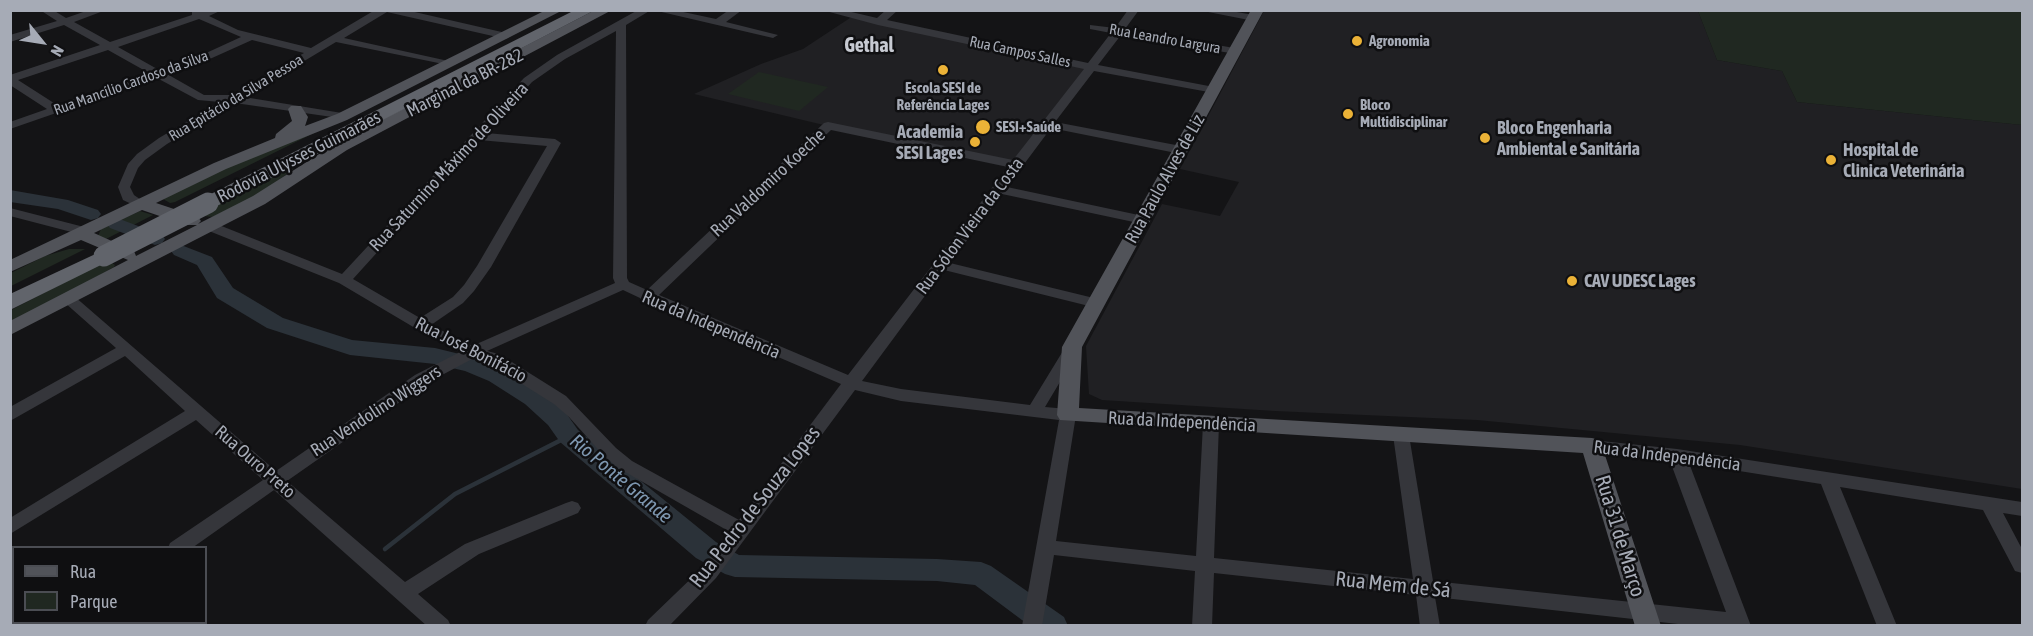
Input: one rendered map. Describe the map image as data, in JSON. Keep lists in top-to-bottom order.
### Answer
{
  "streets": {
    "highway": ["Rodovia Ulysses Guimarães"],
    "main road": [
      "Marginal da BR-282",
      "Rua Paulo Alves de Liz",
      "Rua da Independência",
      "Rua 31 de Março"
    ],
    "street": [
      "Rua Leandro Largura",
      "Rua Campos Salles",
      "Rua Mancílio Cardoso da Silva",
      "Rua Epitácio da Silva Pessoa",
      "Rua Saturnino Máximo de Oliveira",
      "Rua Valdomiro Koeche",
      "Rua Sólon Vieira da Costa",
      "Rua José Bonifácio",
      "Rua Vendolino Wiggers",
      "Rua Ouro Preto",
      "Rua Pedro de Souza Lopes",
      "Rua Mem de Sá"
    ]
  },
  "crossings": [
    ["Rua Leandro Largura", "Rua Paulo Alves de Liz"],
    ["Rua Leandro Largura", "Rua Sólon Vieira da Costa"],
    ["Rua Campos Salles", "Rua Paulo Alves de Liz"],
    ["Rua Campos Salles", "Rua Sólon Vieira da Costa"],
    ["Marginal da BR-282", "Rua Epitácio da Silva Pessoa"],
    ["Marginal da BR-282", "Rodovia Ulysses Guimarães"],
    ["Marginal da BR-282", "Rua José Bonifácio"],
    ["Marginal da BR-282", "Rua Ouro Preto"],
    ["Rua Saturnino Máximo de Oliveira", "Rua da Independência"],
    ["Rua Saturnino Máximo de Oliveira", "Rua José Bonifácio"],
    ["Rua Paulo Alves de Liz", "Rua da Independência"],
    ["Rua Valdomiro Koeche", "Rua Sólon Vieira da Costa"],
    ["Rua Valdomiro Koeche", "Rua da Independência"],
    ["Rua Sólon Vieira da Costa", "Rua da Independência"],
    ["Rua Sólon Vieira da Costa", "Rua Pedro de Souza Lopes"],
    ["Rua da Independência", "Rua Vendolino Wiggers"],
    ["Rua da Independência", "Rua Pedro de Souza Lopes"],
    ["Rua da Independência", "Rua 31 de Março"],
    ["Rua José Bonifácio", "Rua Vendolino Wiggers"],
    ["Rua José Bonifácio", "Rua Pedro de Souza Lopes"],
    ["Rua Vendolino Wiggers", "Rua Ouro Preto"],
    ["Rua 31 de Março", "Rua Mem de Sá"]
  ],
  "districts": ["Gethal"],
  "water": ["Rio Ponte Grande"],
  "places": [
    "Agronomia",
    "Escola SESI de Referência Lages",
    "Bloco Multidisciplinar",
    "SESI+Saúde",
    "Bloco Engenharia Ambiental e Sanitária",
    "Academia SESI Lages",
    "Hospital de Clinica Veterinária",
    "CAV UDESC Lages"
  ],
  "legend": ["Rua", "Parque"],
  "north": "bottom right"
}
